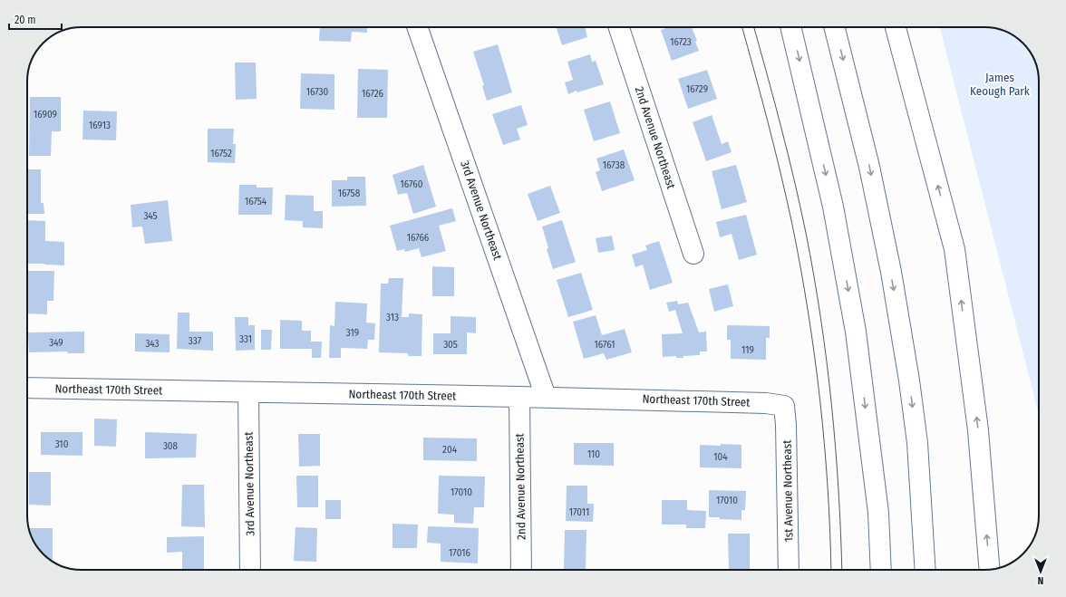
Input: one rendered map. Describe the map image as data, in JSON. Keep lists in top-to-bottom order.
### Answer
{
  "streets": {
    "main road": [
      "2nd Avenue Northeast",
      "3rd Avenue Northeast",
      "Northeast 170th Street",
      "1st Avenue Northeast"
    ]
  },
  "crossings": [
    ["2nd Avenue Northeast", "Northeast 170th Street"],
    ["3rd Avenue Northeast", "Northeast 170th Street"],
    ["Northeast 170th Street", "1st Avenue Northeast"]
  ],
  "parks": ["James Keough Park"],
  "house_numbers": [
    "16723",
    "16729",
    "16730",
    "16726",
    "16909",
    "16913",
    "16752",
    "16738",
    "16760",
    "16758",
    "16754",
    "345",
    "16766",
    "313",
    "319",
    "331",
    "337",
    "349",
    "343",
    "305",
    "16761",
    "119",
    "310",
    "308",
    "204",
    "110",
    "104",
    "17010",
    "17010",
    "17011",
    "17016"
  ],
  "scale_bar": "20 m",
  "north": "bottom"
}
